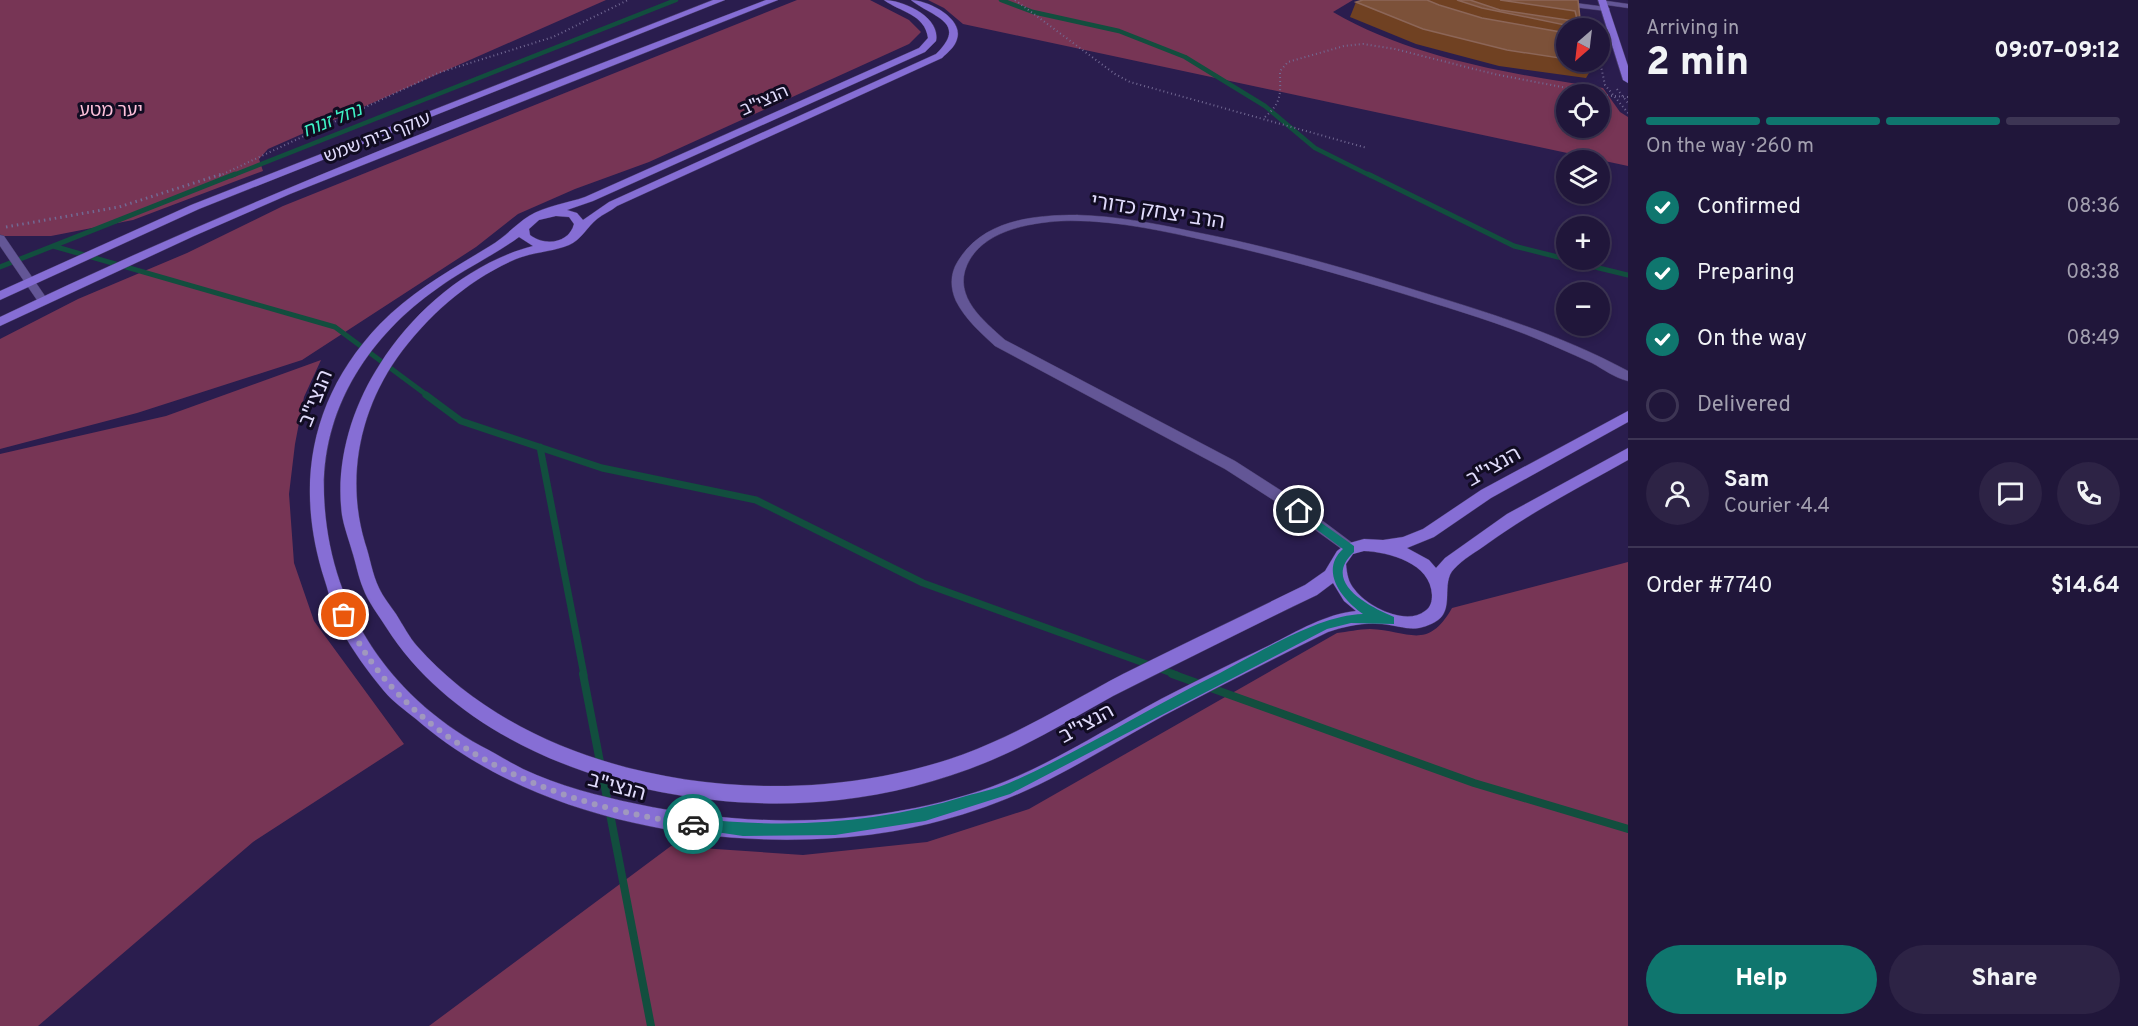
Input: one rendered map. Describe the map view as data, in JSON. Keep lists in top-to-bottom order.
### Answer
{
  "streets": {
    "street": ["הנצי\"ב", "עוקף בית שמש", "הרב יצחק כדורי"]
  },
  "crossings": [
    ["הנצי\"ב", "הרב יצחק כדורי"]
  ],
  "water": ["נחל זנוח"],
  "parks": ["יער מטע"],
  "north": "bottom left",
  "page": {
    "heading": ["2 min", "Arriving in", "09:07–09:12"],
    "panel": [
      "Sam",
      "Courier · 4.4",
      "Order #7740",
      "$14.64"
    ],
    "map_buttons": ["+", "−"],
    "bar": "On the way · 260 m",
    "list": [
      ["Confirmed", "08:36"],
      ["Preparing", "08:38"],
      ["On the way", "08:49"],
      "Delivered"
    ],
    "buttons": ["Help", "Share"]
  }
}
